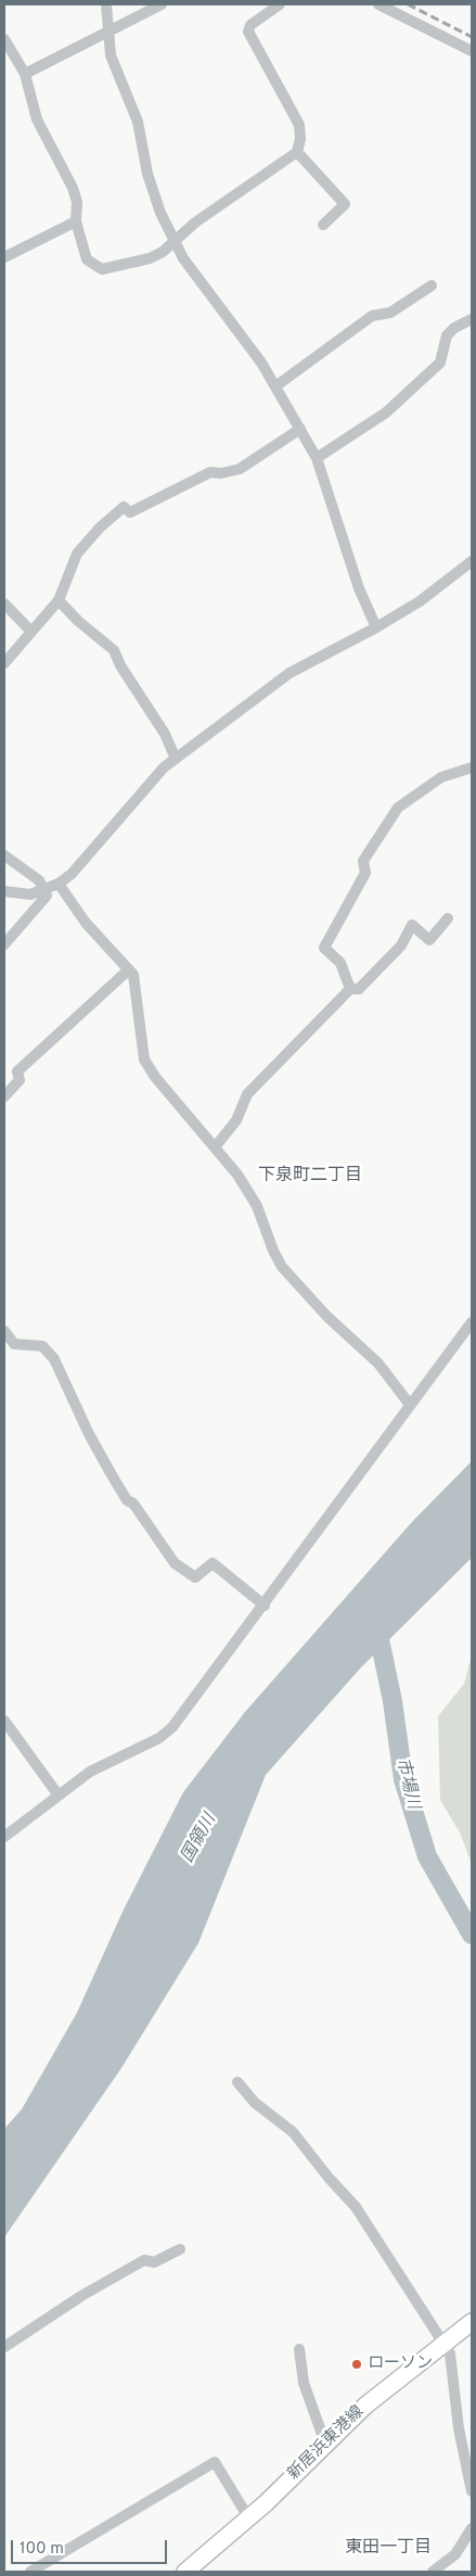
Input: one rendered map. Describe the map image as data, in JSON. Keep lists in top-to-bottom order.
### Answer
{
  "streets": {
    "main road": ["新居浜東港線"]
  },
  "districts": ["下泉町二丁目", "東田一丁目"],
  "water": ["市場川", "国領川"],
  "places": ["ローソン"],
  "scale_bar": "100 m"
}
